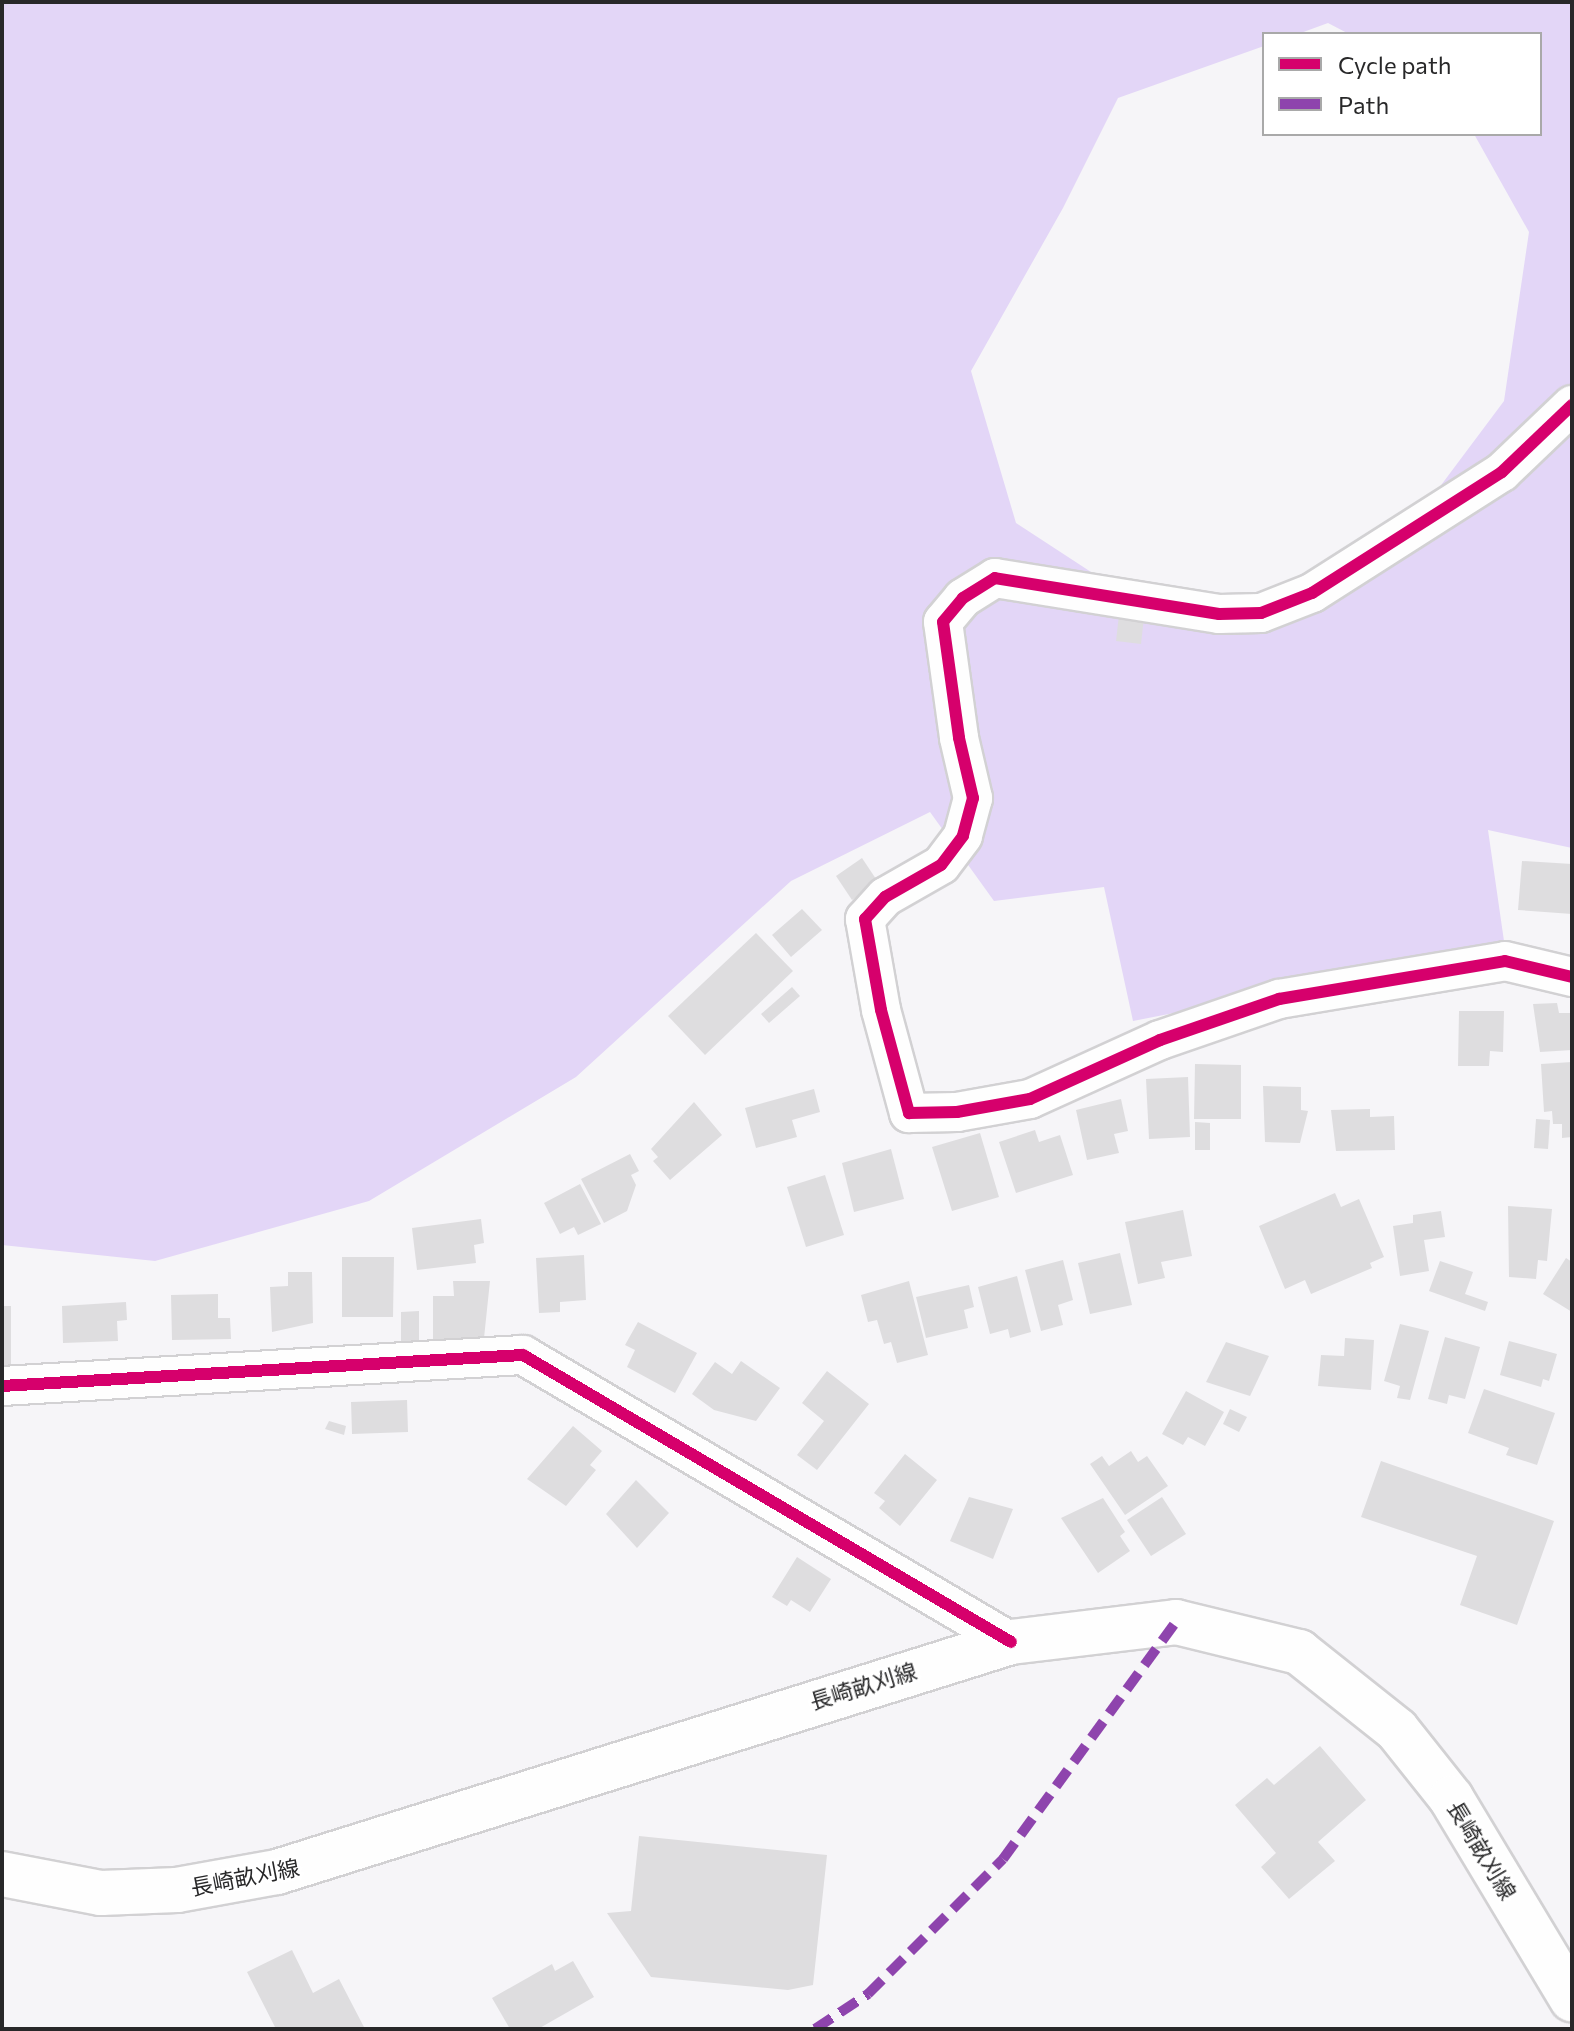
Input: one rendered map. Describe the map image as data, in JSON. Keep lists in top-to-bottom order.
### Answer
{
  "streets": {
    "main road": ["長崎畝刈線"]
  },
  "legend": ["Cycle path", "Path"]
}
